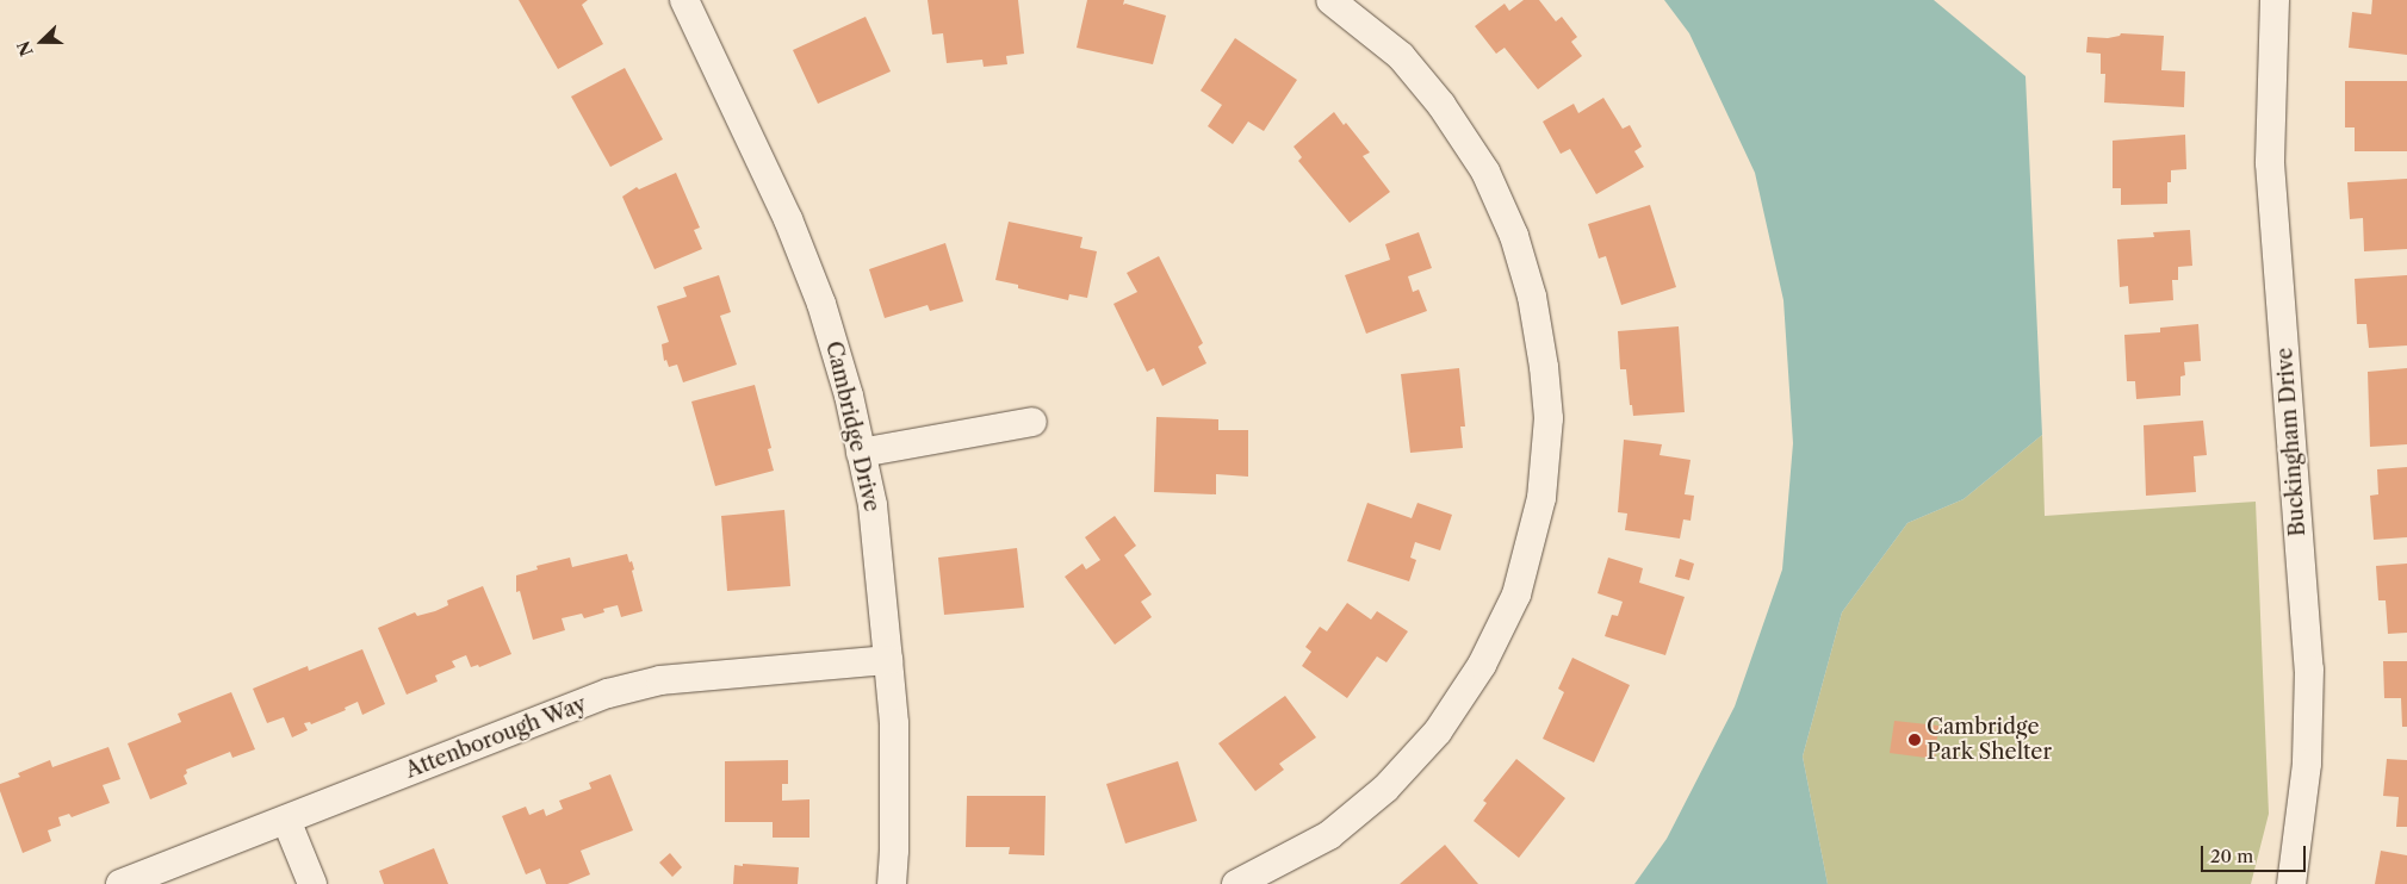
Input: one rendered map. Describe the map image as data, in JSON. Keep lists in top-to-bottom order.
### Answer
{
  "streets": {
    "street": ["Cambridge Drive", "Buckingham Drive", "Attenborough Way"]
  },
  "crossings": [
    ["Cambridge Drive", "Attenborough Way"]
  ],
  "places": ["Cambridge Park Shelter"],
  "scale_bar": "20 m",
  "north": "left"
}
